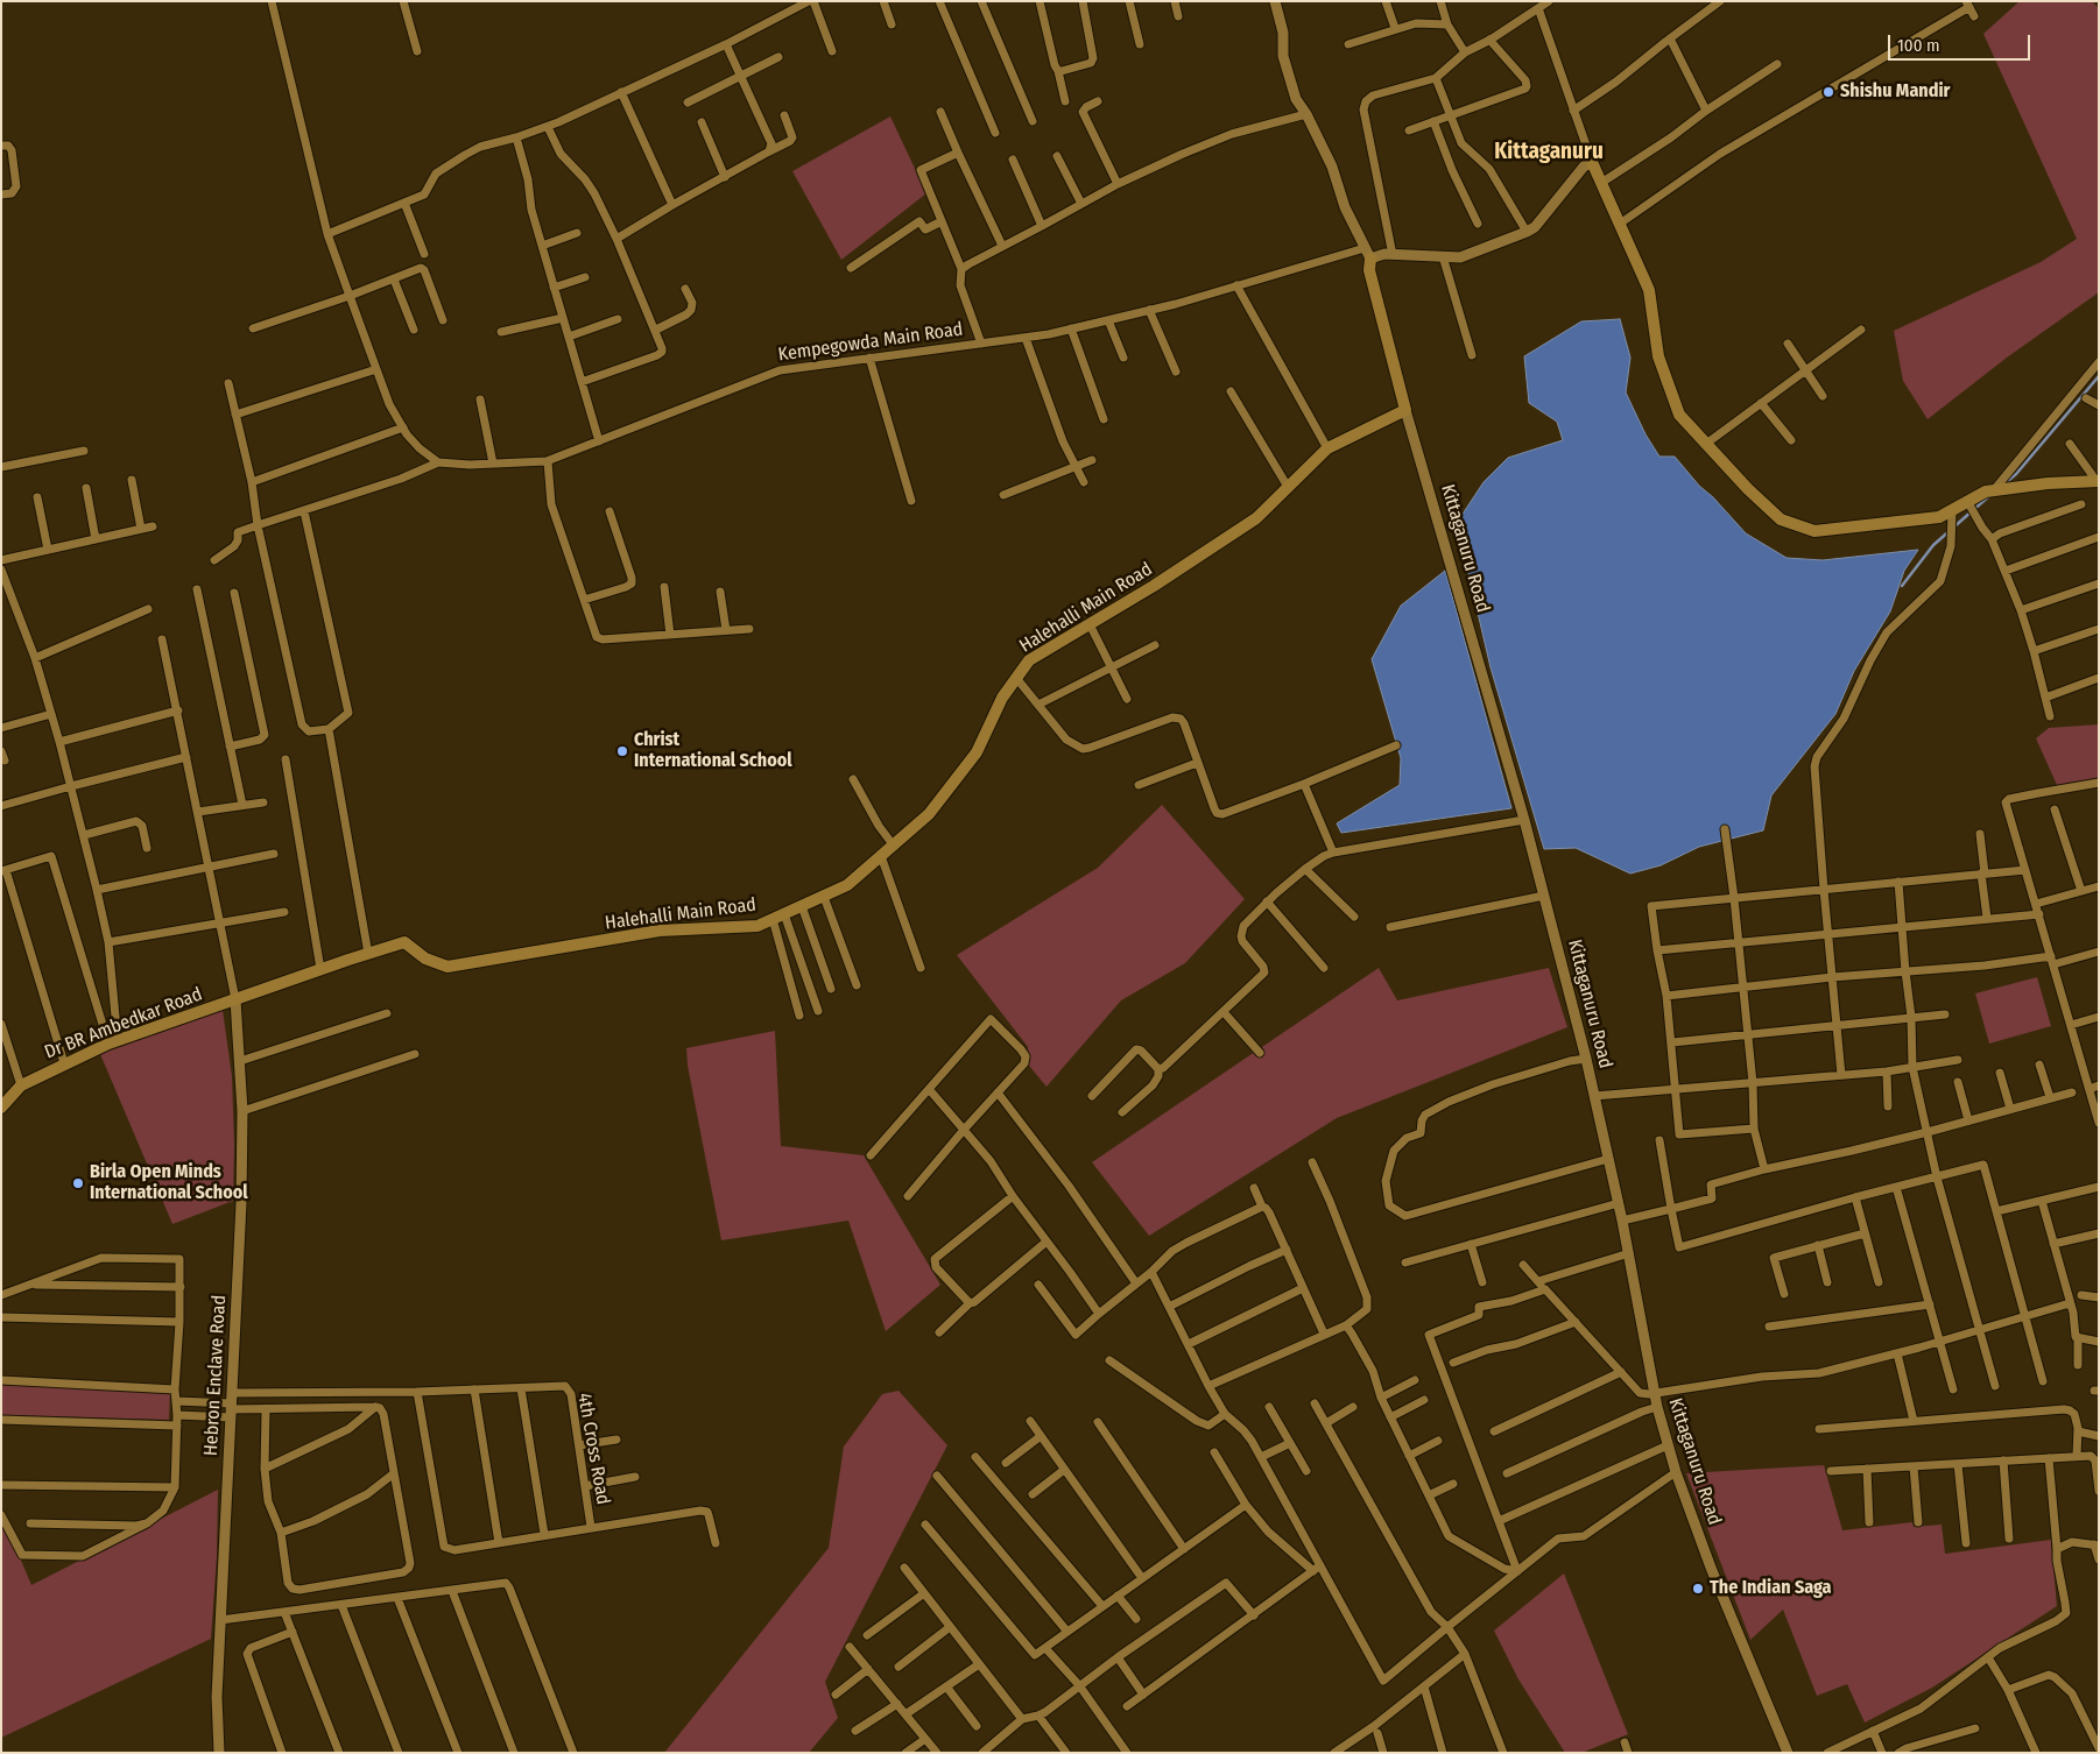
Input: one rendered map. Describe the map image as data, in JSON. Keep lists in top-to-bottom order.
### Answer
{
  "streets": {
    "main road": ["Kittaganuru Road", "Halehalli Main Road", "Dr BR Ambedkar Road"],
    "street": ["Kempegowda Main Road", "Hebron Enclave Road", "4th Cross Road"]
  },
  "crossings": [
    ["Kempegowda Main Road", "Kittaganuru Road"],
    ["Kittaganuru Road", "Halehalli Main Road"],
    ["Halehalli Main Road", "Dr BR Ambedkar Road"],
    ["Halehalli Main Road", "Hebron Enclave Road"],
    ["Dr BR Ambedkar Road", "Hebron Enclave Road"]
  ],
  "districts": ["Kittaganuru"],
  "places": [
    "Shishu Mandir",
    "Christ International School",
    "Birla Open Minds International School",
    "The Indian Saga"
  ],
  "scale_bar": "100 m"
}
